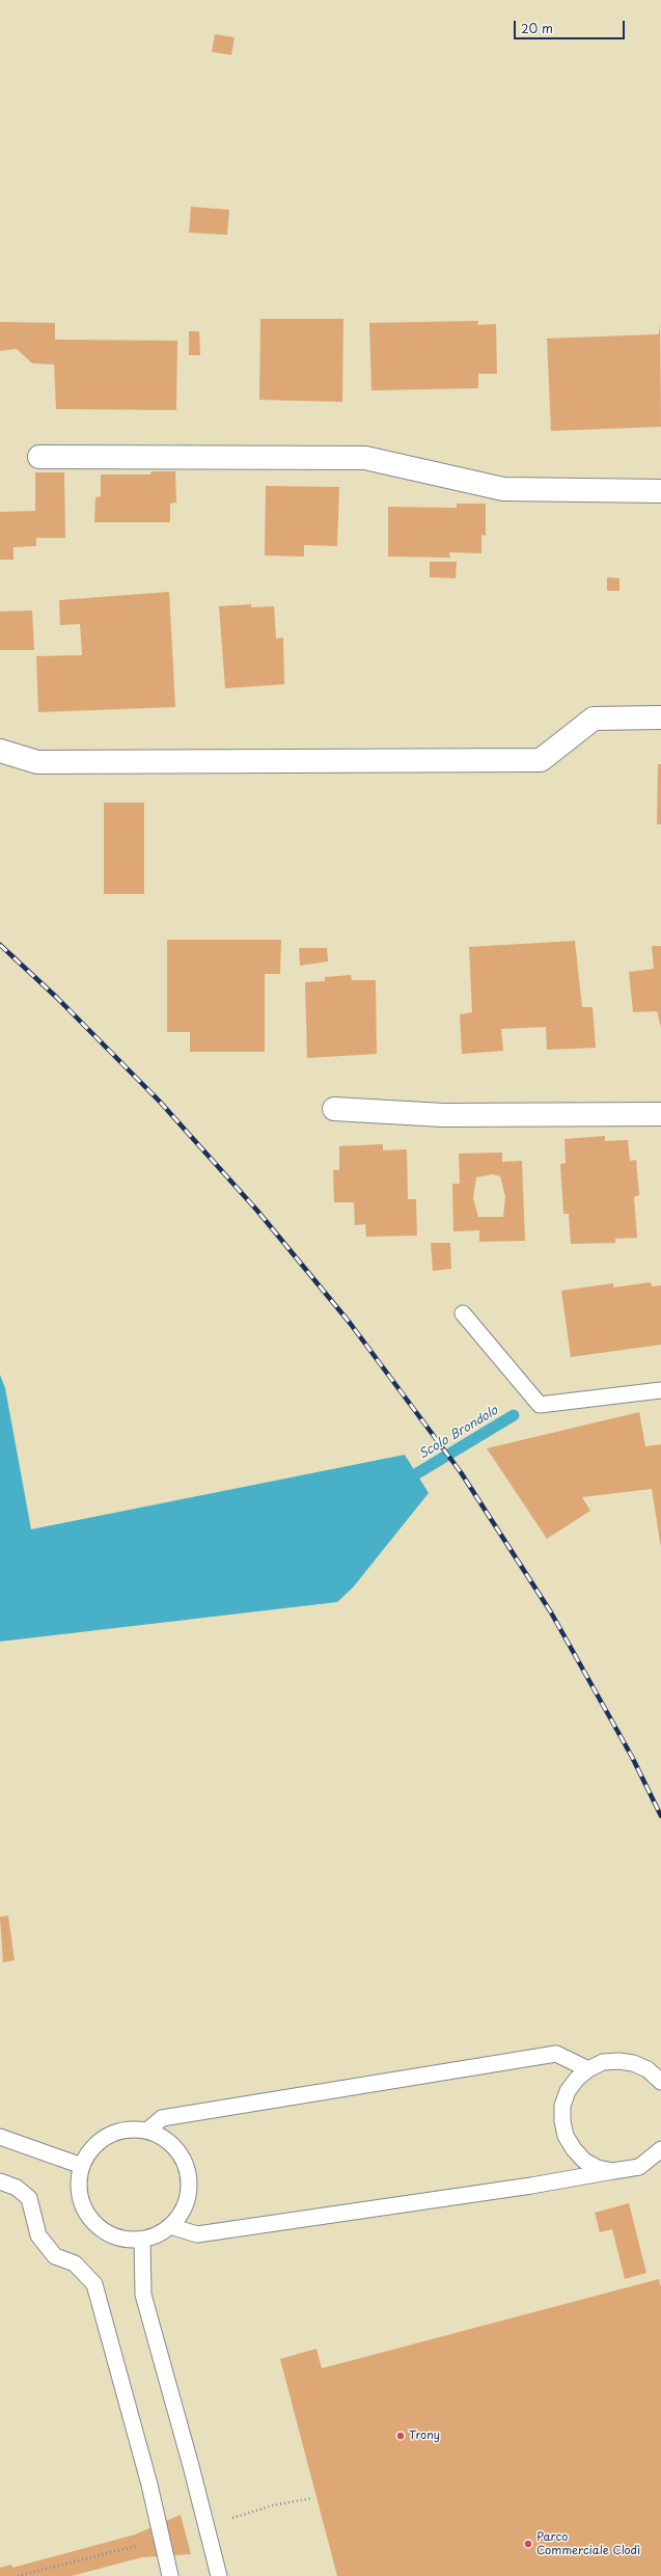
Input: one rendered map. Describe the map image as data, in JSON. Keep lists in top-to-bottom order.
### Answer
{
  "water": ["Scolo Brondolo"],
  "places": ["Trony", "Parco Commerciale Clodì"],
  "scale_bar": "20 m"
}
